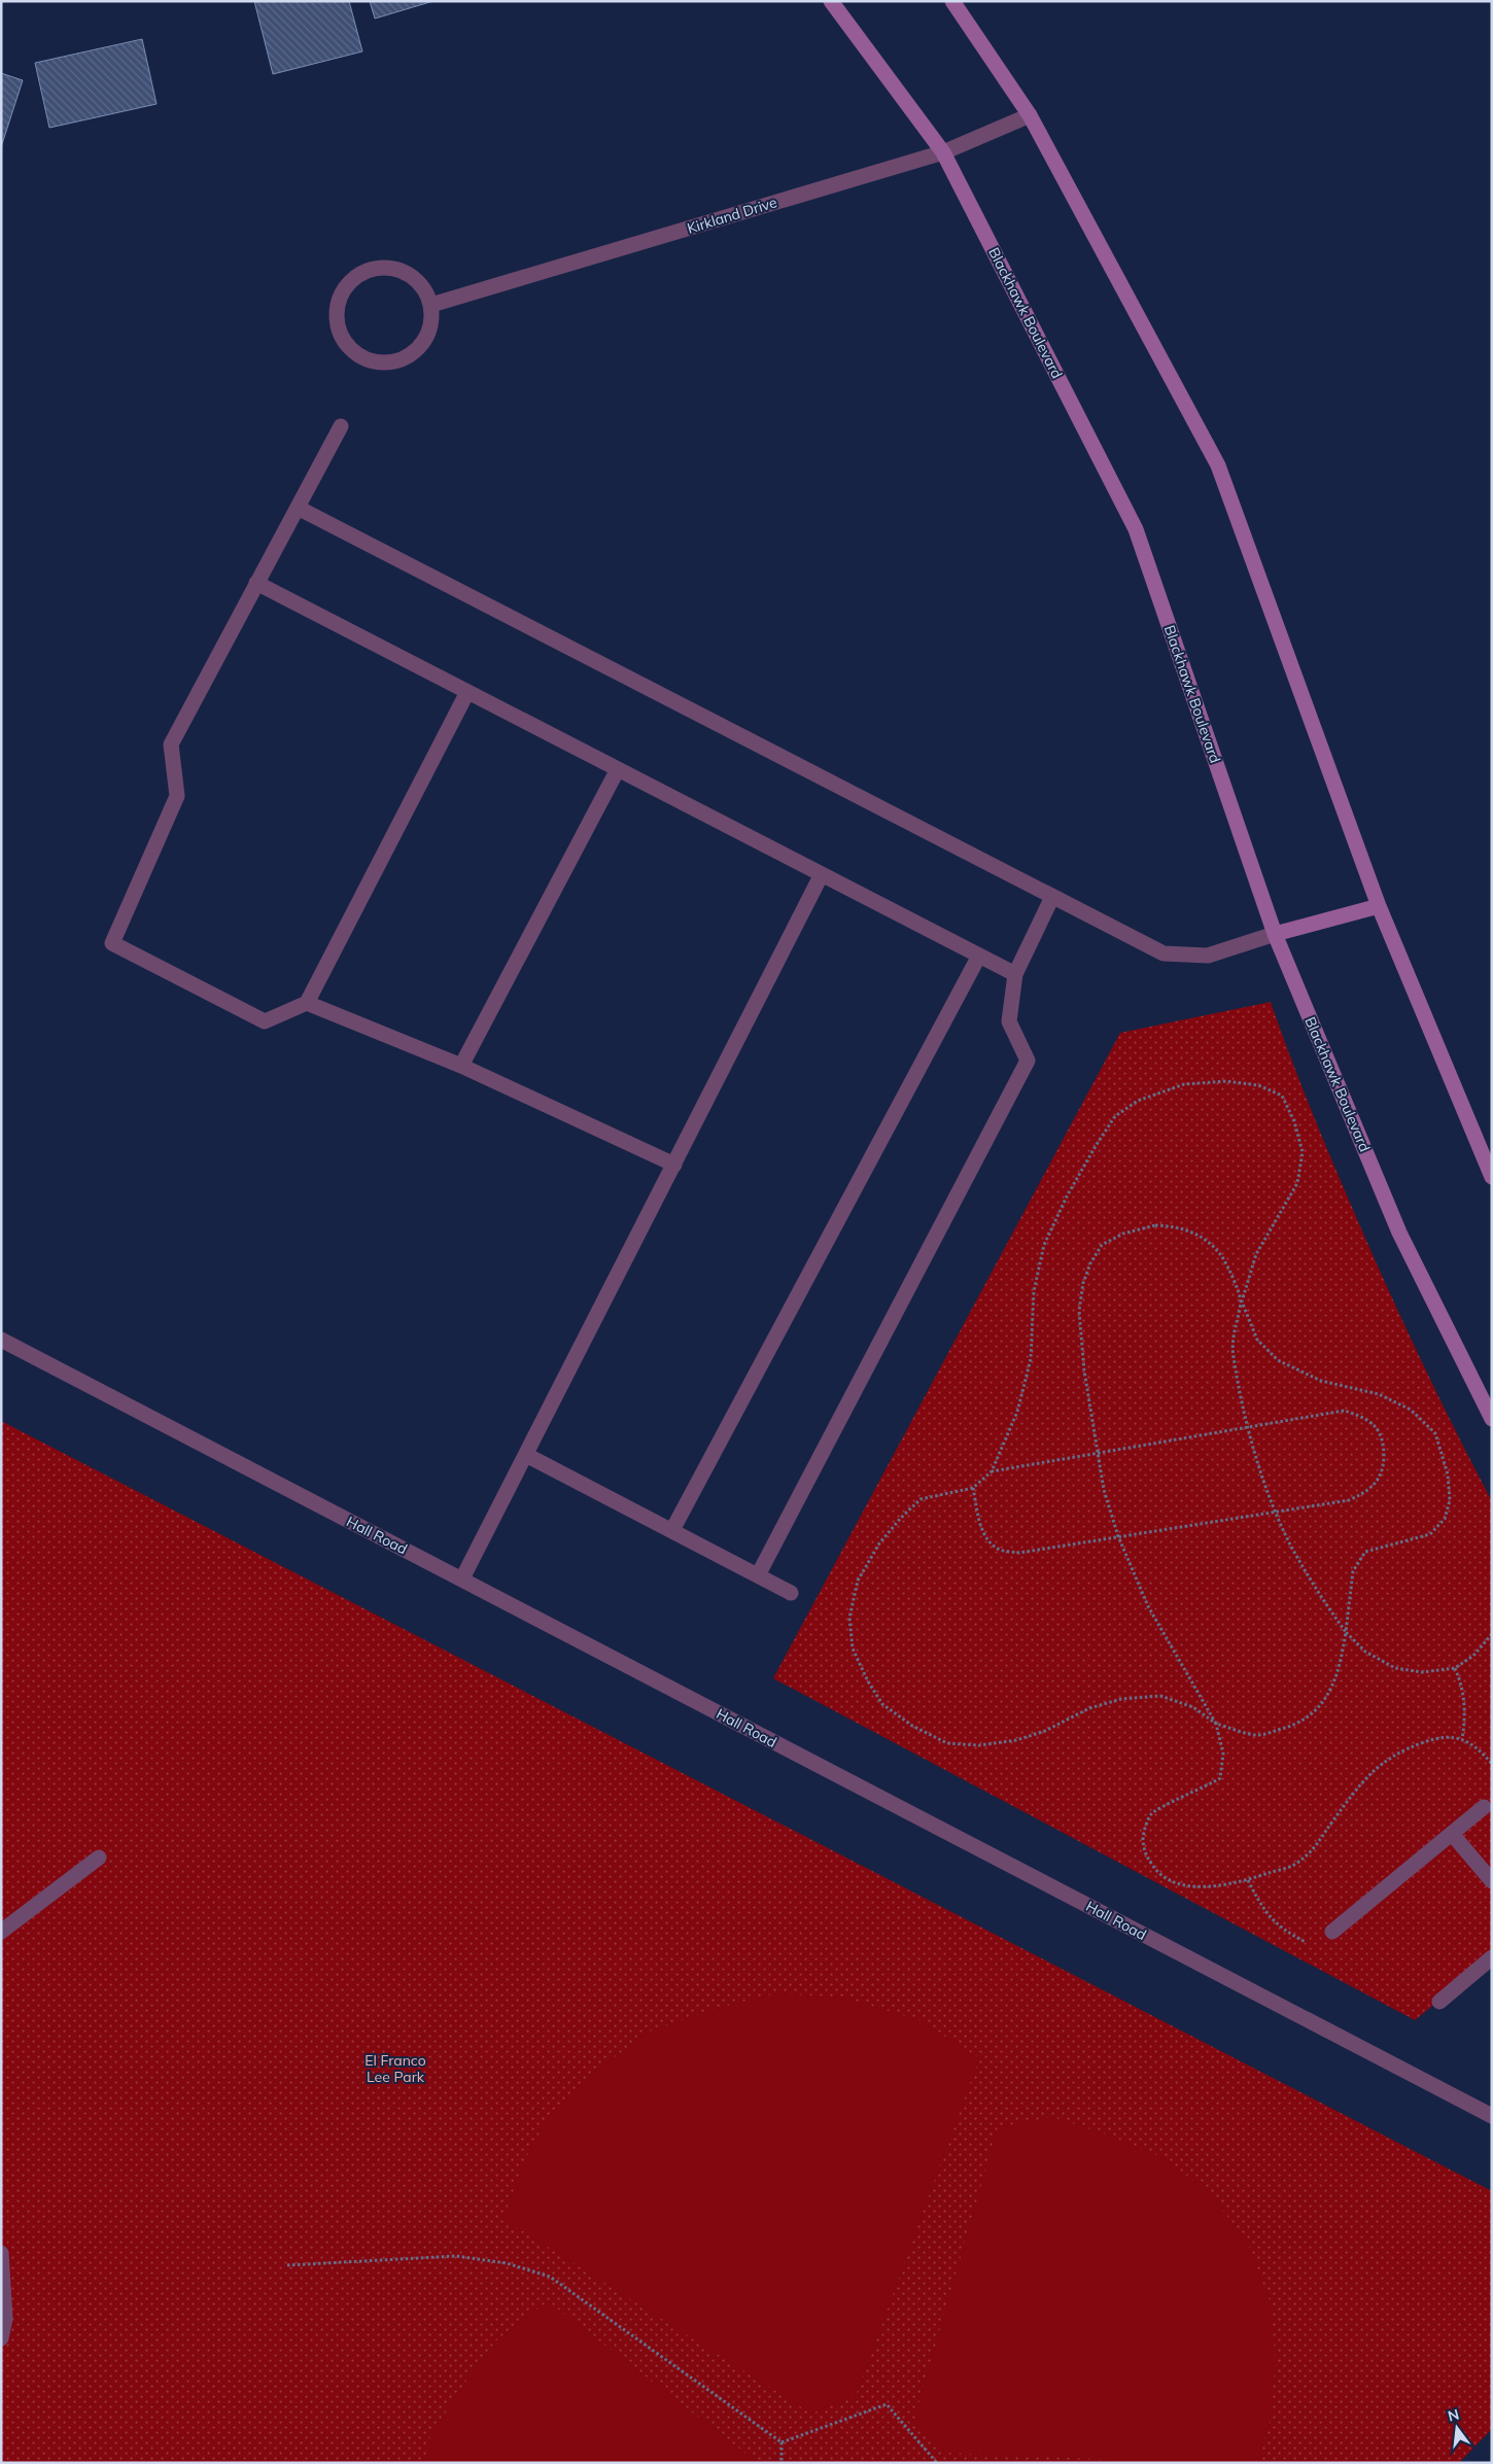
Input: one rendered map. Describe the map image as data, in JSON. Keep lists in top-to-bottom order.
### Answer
{
  "streets": {
    "main road": ["Blackhawk Boulevard"],
    "street": ["Kirkland Drive", "Hall Road"]
  },
  "crossings": [
    ["Kirkland Drive", "Blackhawk Boulevard"]
  ],
  "parks": ["El Franco Lee Park"],
  "north": "top"
}
